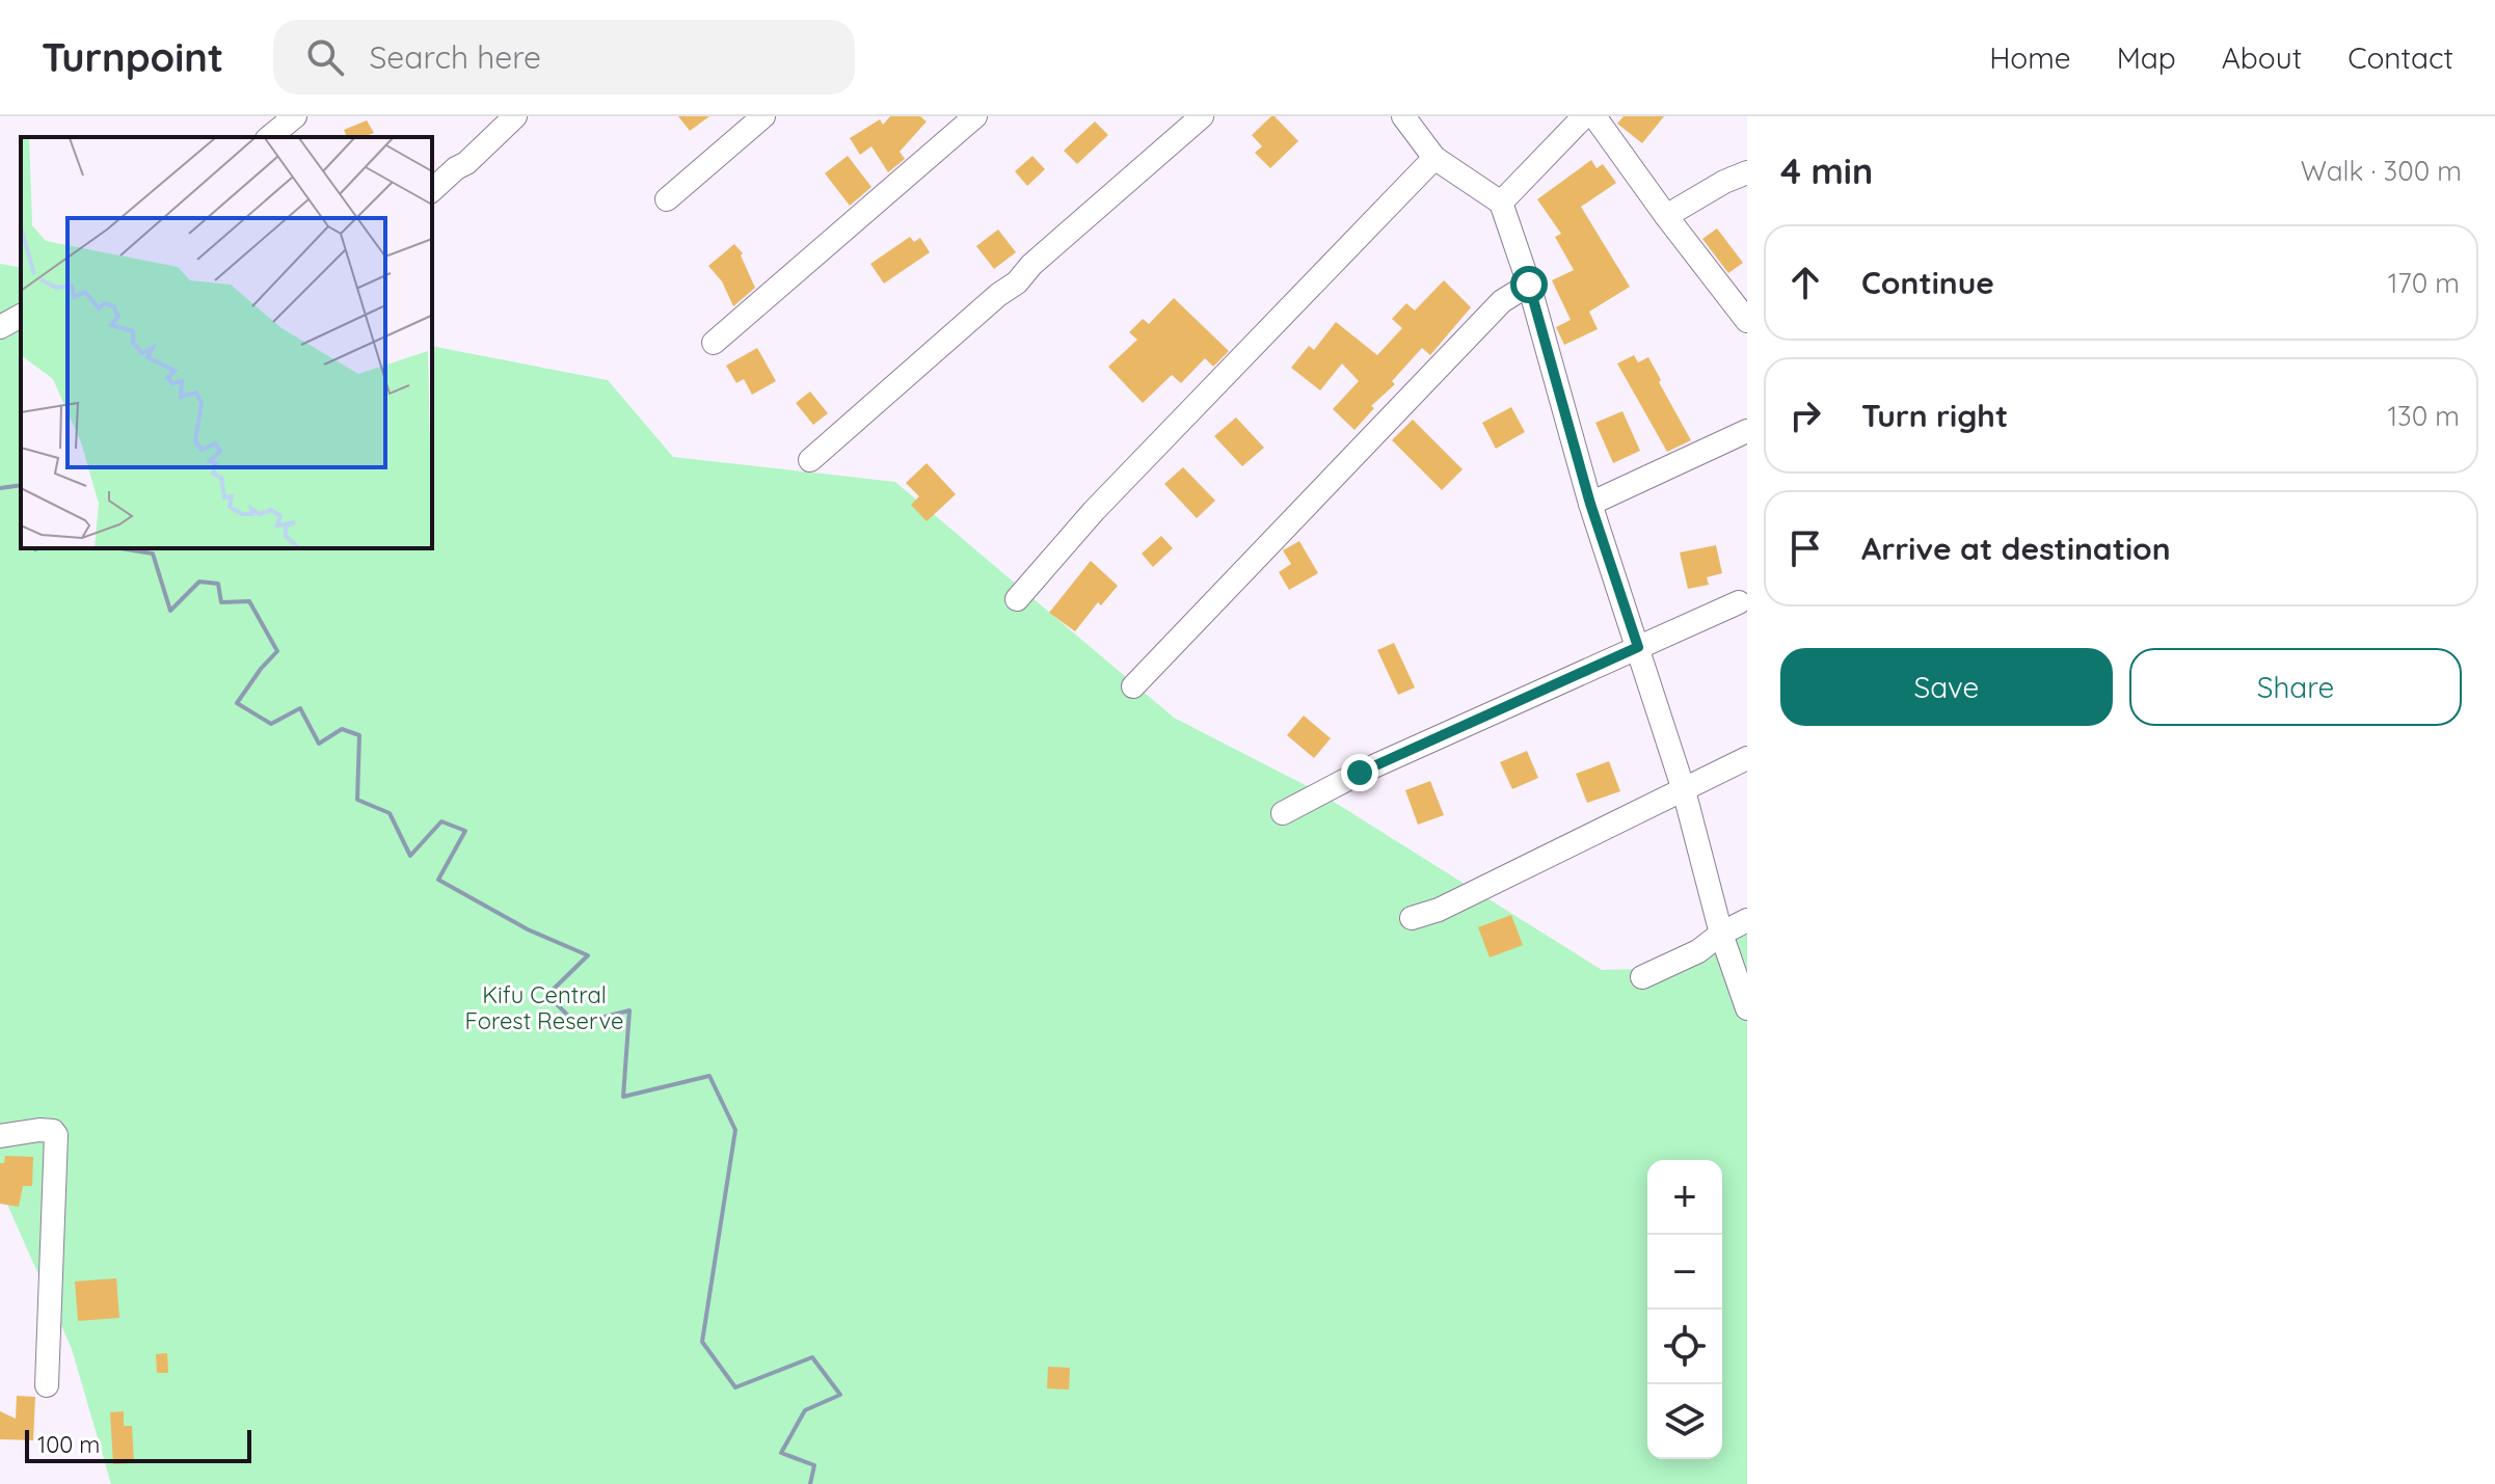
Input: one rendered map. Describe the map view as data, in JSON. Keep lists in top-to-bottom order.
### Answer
{
  "parks": ["Kifu Central Forest Reserve"],
  "scale_bar": "100 m",
  "page": {
    "header": "Turnpoint",
    "search": "Search here",
    "nav": [
      "Home",
      "Map",
      "About",
      "Contact"
    ],
    "heading": ["4 min", "Walk · 300 m"],
    "list": [
      ["Continue", "170 m"],
      ["Turn right", "130 m"],
      "Arrive at destination"
    ],
    "buttons": ["Save", "Share"],
    "map_buttons": ["+", "−"],
    "scale": "100 m"
  }
}
